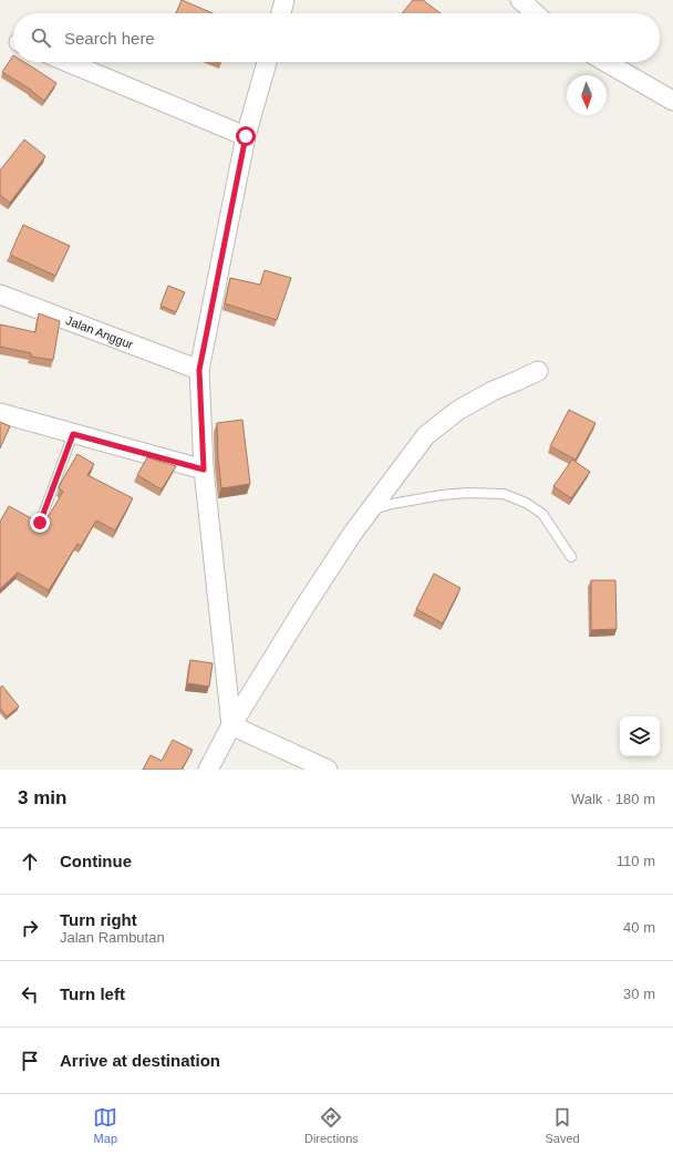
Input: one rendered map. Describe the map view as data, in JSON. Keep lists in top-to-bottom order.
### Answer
{
  "streets": {
    "street": ["Jalan Anggur"]
  },
  "north": "bottom",
  "page": {
    "search": "Search here",
    "heading": ["3 min", "Walk · 180 m"],
    "list": [
      ["Continue", "110 m"],
      ["Turn right", "Jalan Rambutan", "40 m"],
      ["Turn left", "30 m"],
      "Arrive at destination"
    ],
    "nav": ["Map", "Directions", "Saved"]
  }
}
